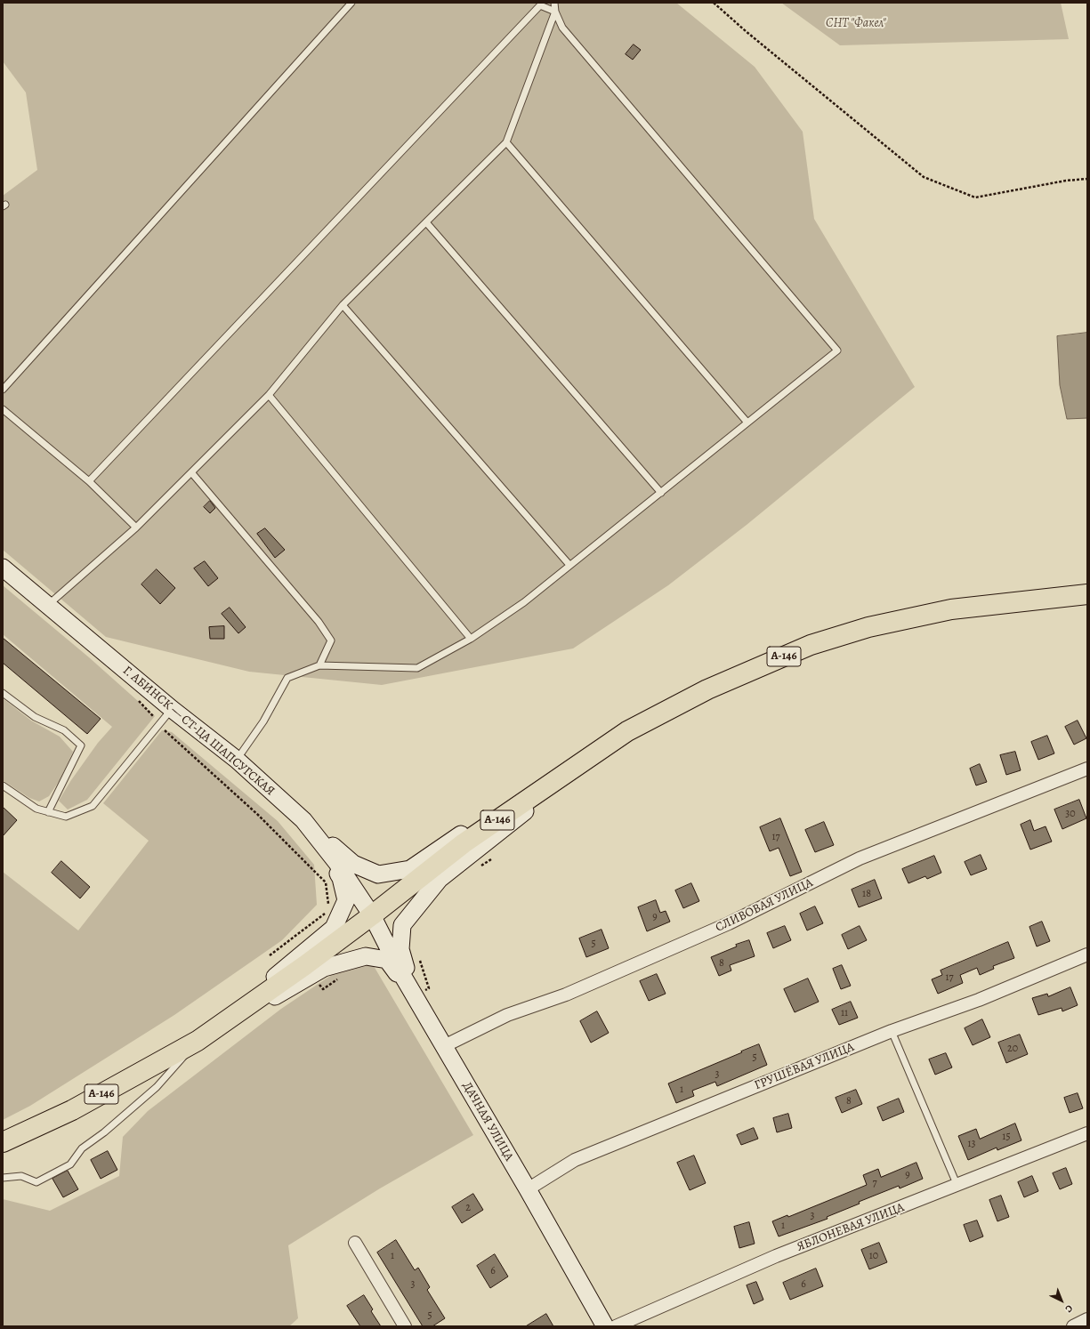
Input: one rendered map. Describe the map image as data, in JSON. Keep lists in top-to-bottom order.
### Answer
{
  "streets": {
    "highway": ["А-146"],
    "main road": ["Г. АБИНСК — СТ-ЦА ШАПСУГСКАЯ", "ДАЧНАЯ УЛИЦА"],
    "street": ["СЛИВОВАЯ УЛИЦА", "ГРУШЁВАЯ УЛИЦА", "ЯБЛОНЕВАЯ УЛИЦА"]
  },
  "crossings": [
    ["А-146", "Г. АБИНСК — СТ-ЦА ШАПСУГСКАЯ"],
    ["А-146", "ДАЧНАЯ УЛИЦА"],
    ["Г. АБИНСК — СТ-ЦА ШАПСУГСКАЯ", "ДАЧНАЯ УЛИЦА"],
    ["СЛИВОВАЯ УЛИЦА", "ДАЧНАЯ УЛИЦА"],
    ["ГРУШЁВАЯ УЛИЦА", "ДАЧНАЯ УЛИЦА"]
  ],
  "parks": ["СНТ \"Факел\""],
  "house_numbers": [
    "30",
    "17",
    "18",
    "9",
    "5",
    "8",
    "17",
    "11",
    "20",
    "5",
    "3",
    "1",
    "8",
    "15",
    "13",
    "9",
    "7",
    "2",
    "3",
    "1",
    "1",
    "10",
    "6",
    "3",
    "6",
    "5"
  ],
  "north": "bottom right"
}
